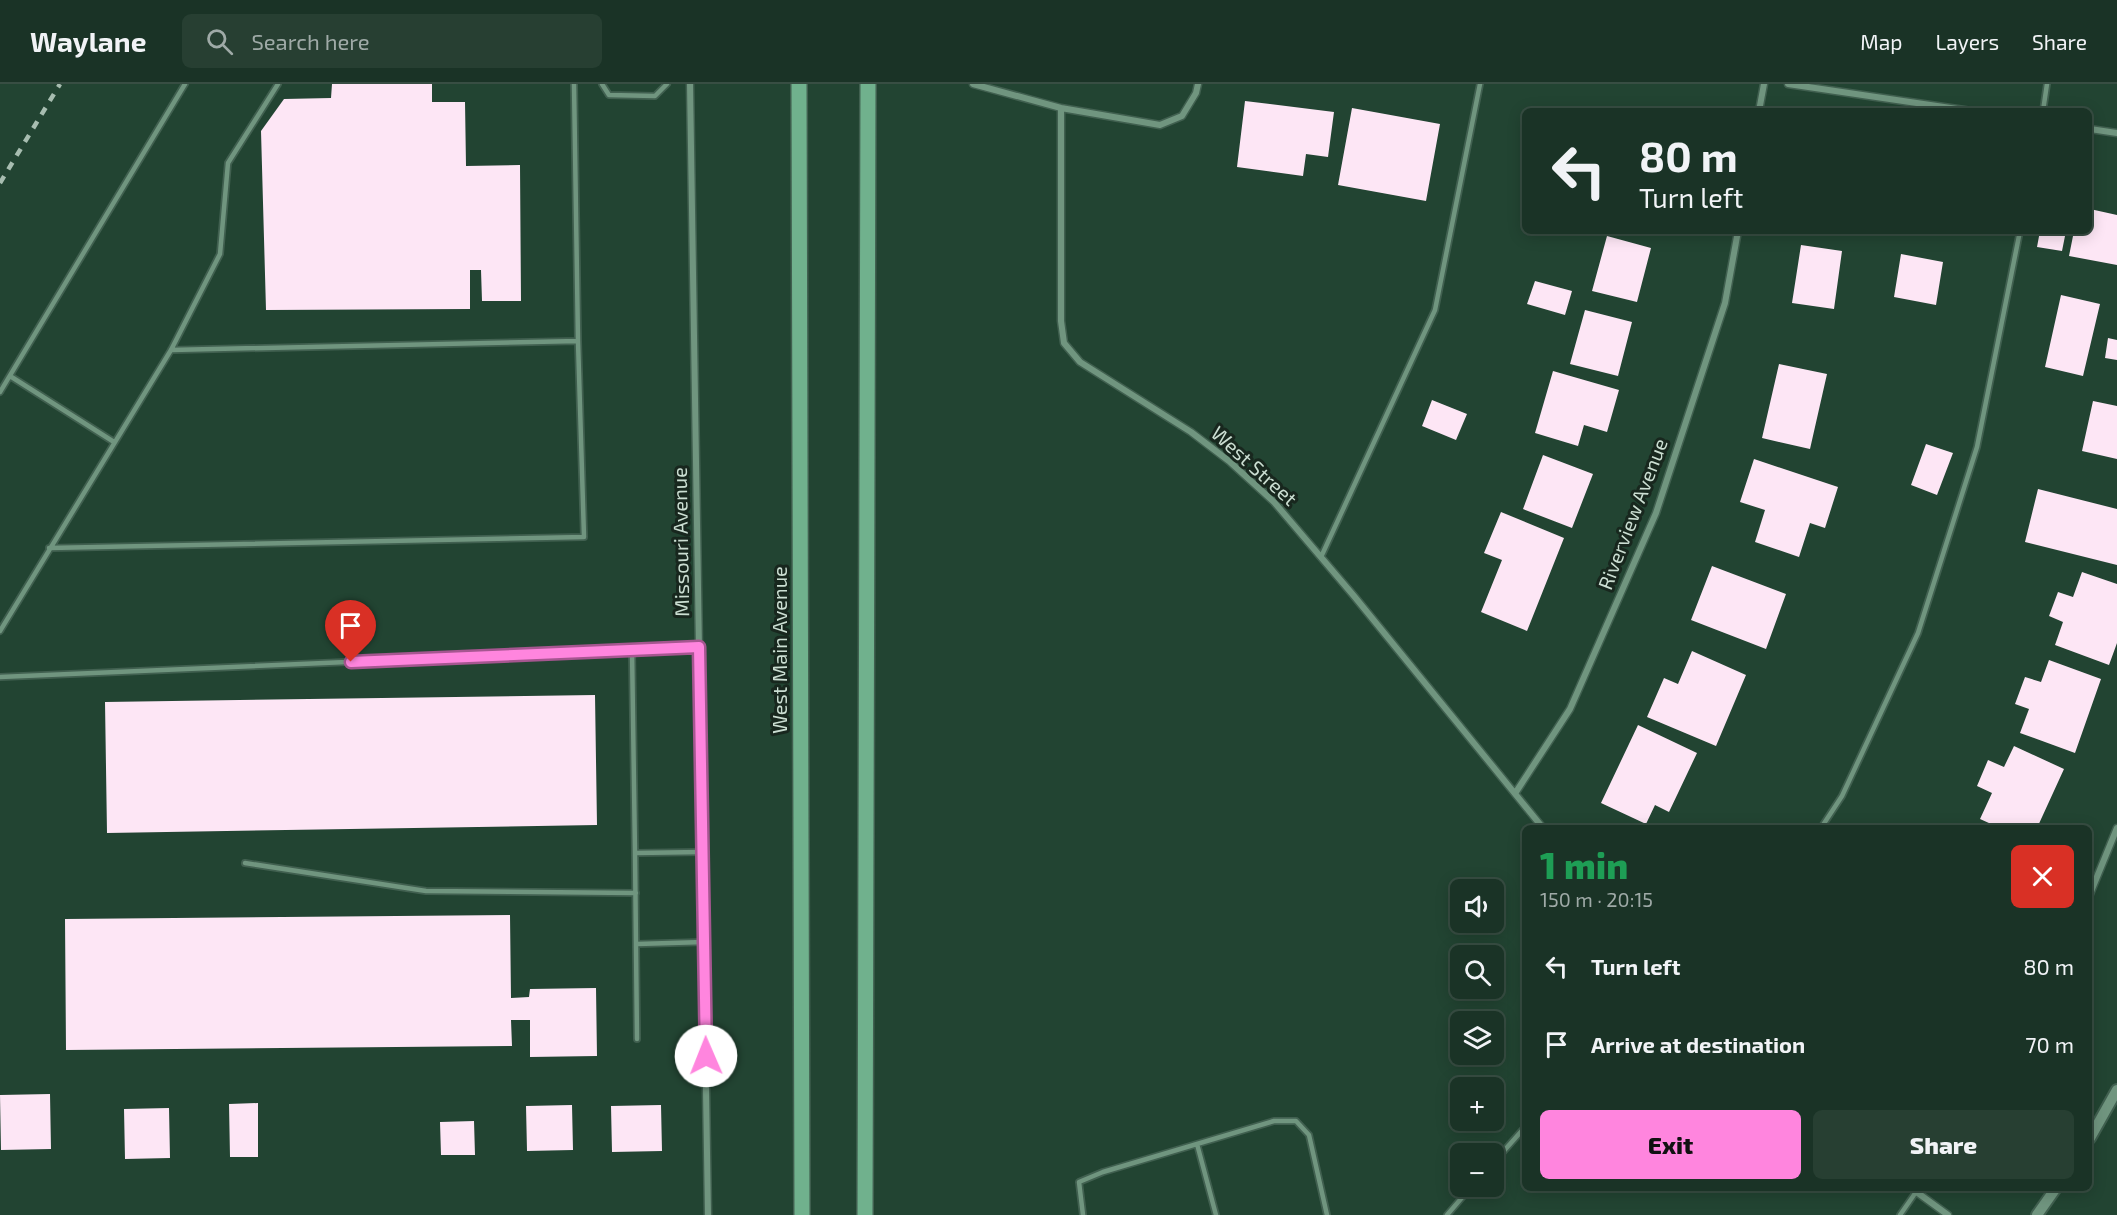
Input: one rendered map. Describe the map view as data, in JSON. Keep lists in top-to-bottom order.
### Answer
{
  "streets": {
    "main road": ["West Main Avenue"],
    "street": ["West Street", "Riverview Avenue", "Missouri Avenue"]
  },
  "crossings": [
    ["West Street", "Riverview Avenue"]
  ],
  "page": {
    "header": "Waylane",
    "search": "Search here",
    "nav": ["Map", "Layers", "Share"],
    "turn": ["80 m", "Turn left"],
    "heading": ["1 min", "150 m · 20:15"],
    "map_buttons": ["+", "−"],
    "list": [
      {
        "name": "Turn left",
        "value": "80 m"
      },
      {
        "name": "Arrive at destination",
        "value": "70 m"
      }
    ],
    "buttons": ["Exit", "Share"]
  }
}
